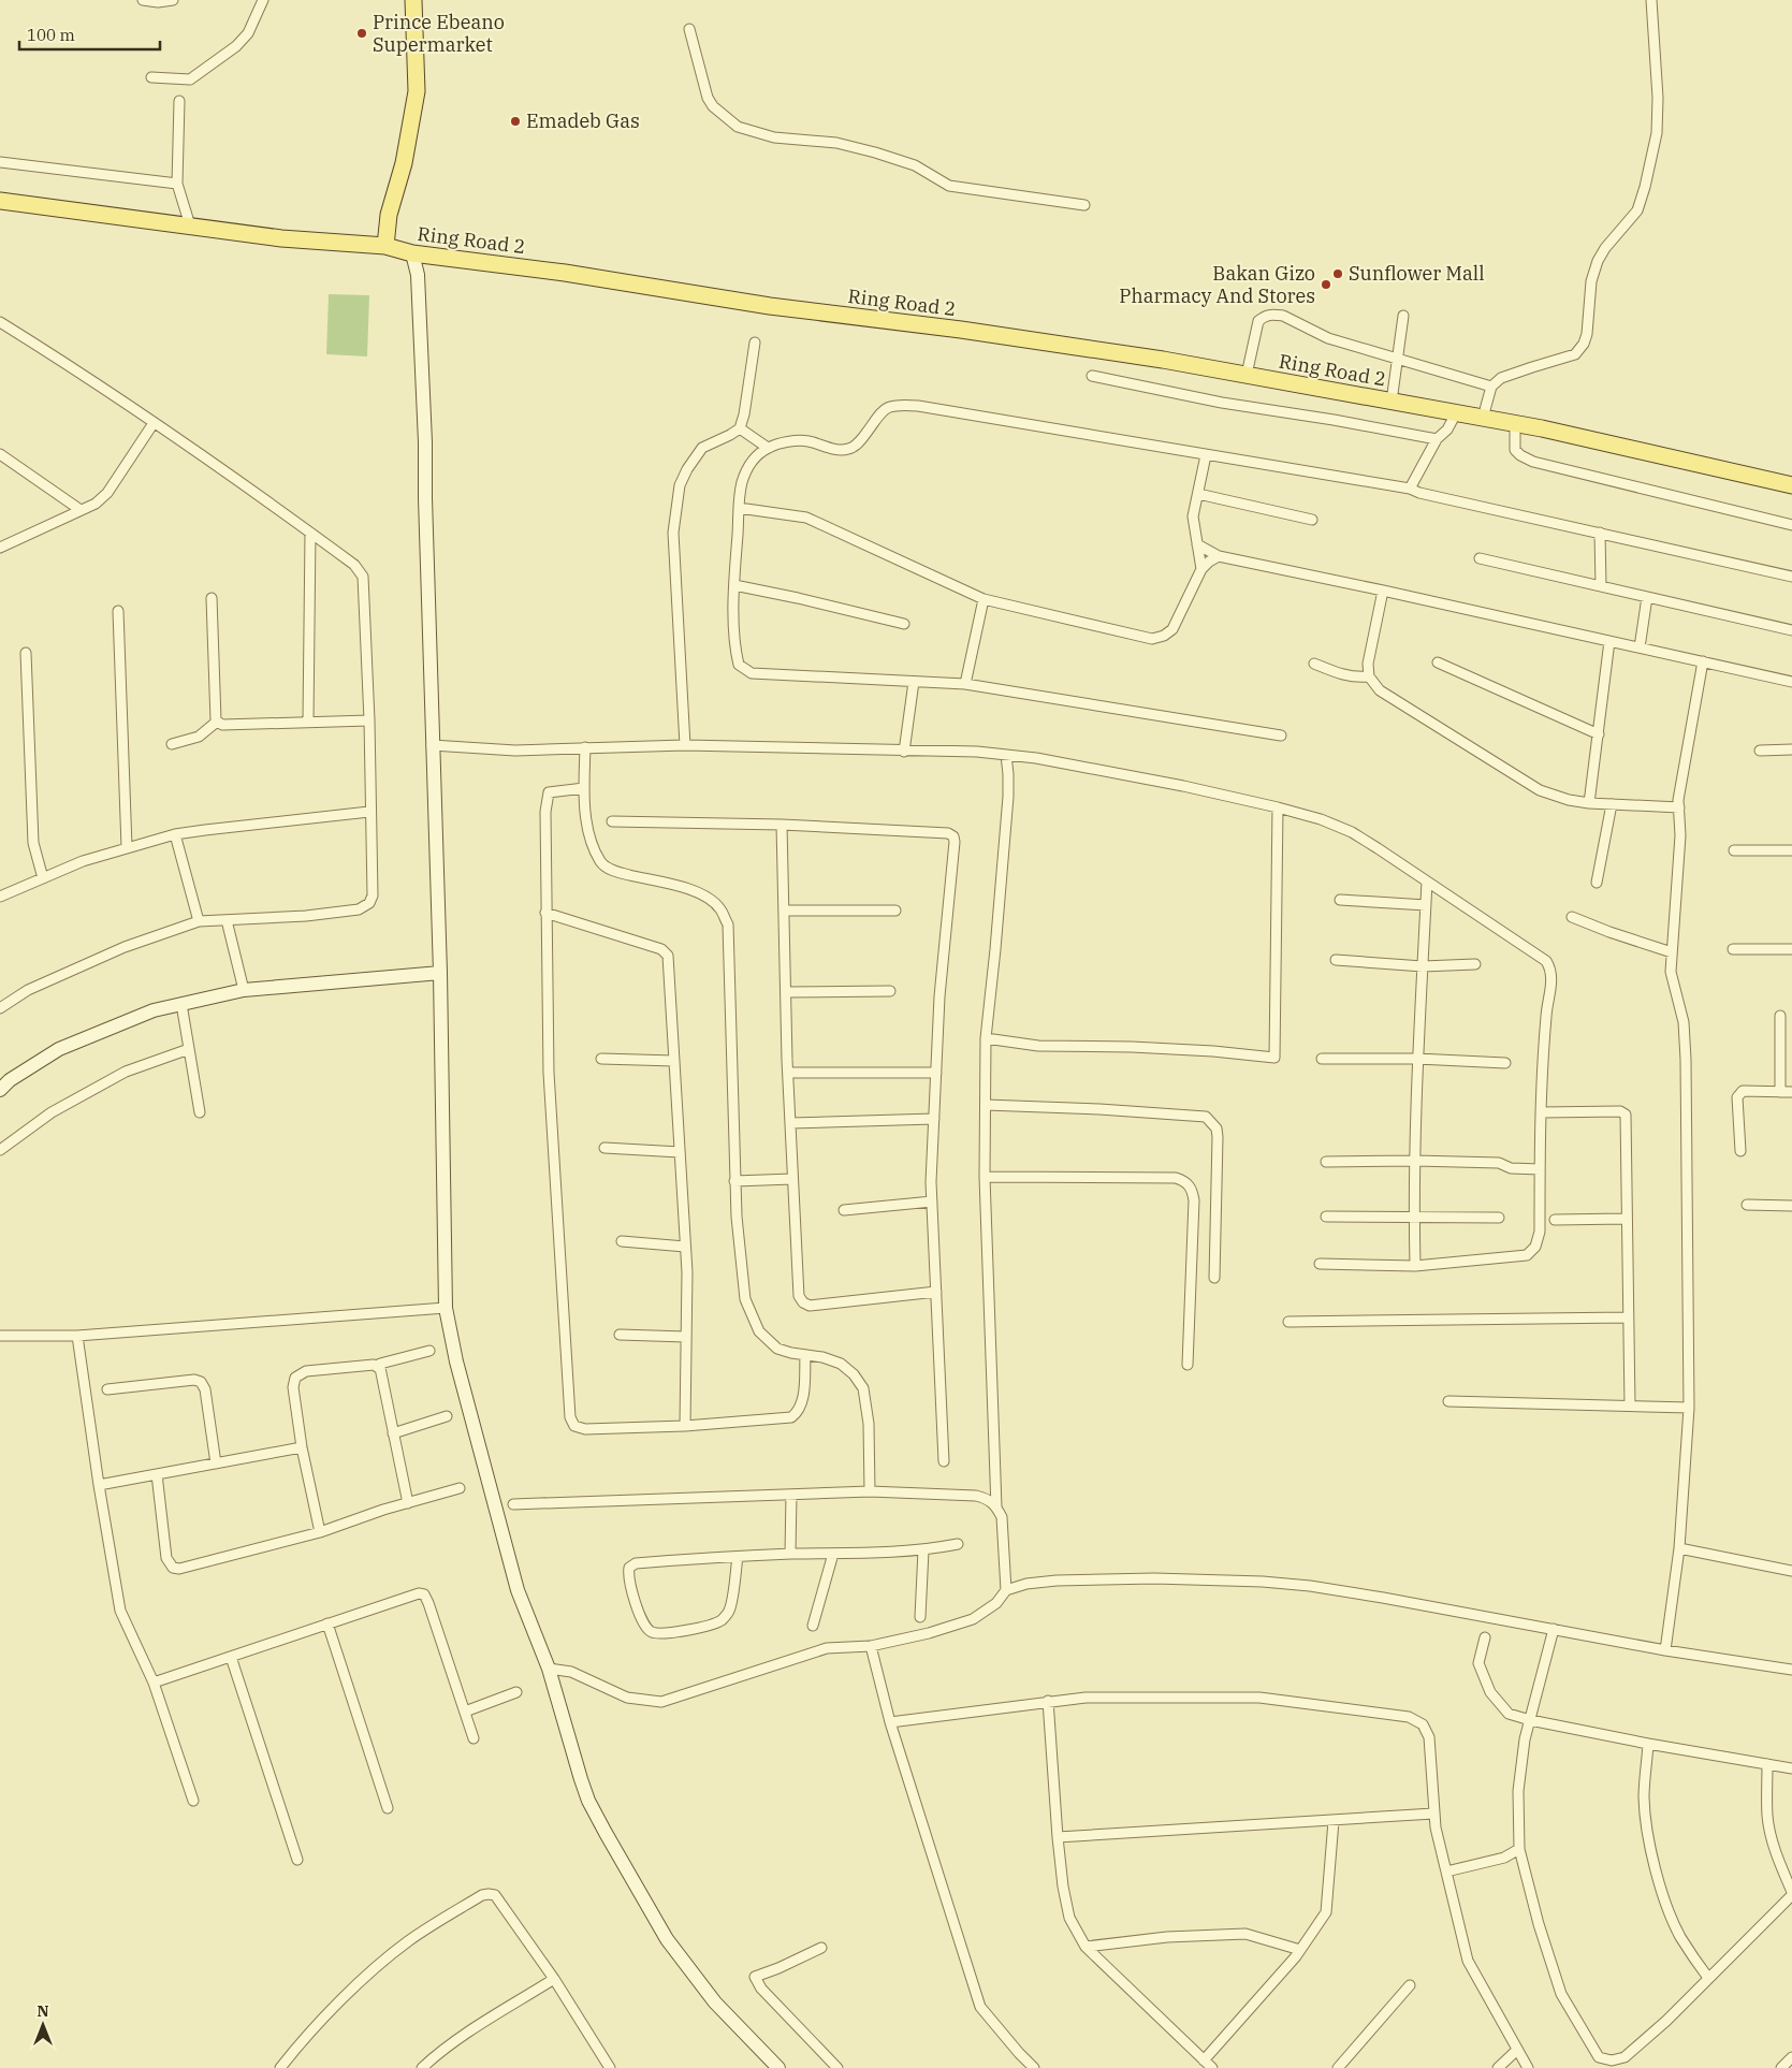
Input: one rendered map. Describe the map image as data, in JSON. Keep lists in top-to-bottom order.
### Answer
{
  "streets": {
    "main road": ["Ring Road 2"]
  },
  "places": [
    "Prince Ebeano Supermarket",
    "Emadeb Gas",
    "Sunflower Mall",
    "Bakan Gizo Pharmacy And Stores"
  ],
  "scale_bar": "100 m",
  "north": "top"
}
